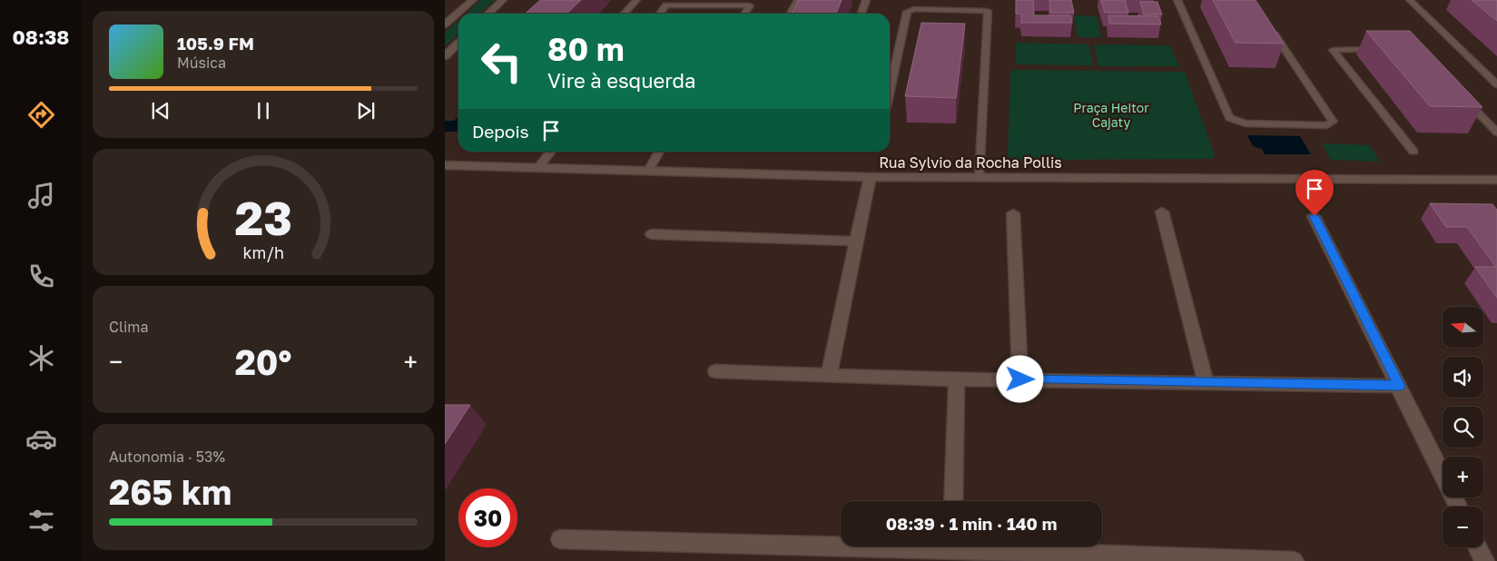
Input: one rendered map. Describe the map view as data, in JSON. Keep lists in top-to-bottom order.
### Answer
{
  "streets": {
    "street": ["Rua Sylvio da Rocha Pollis"]
  },
  "parks": ["Praça Heitor Cajaty"],
  "north": "left",
  "page": {
    "tabs": "08:38",
    "turn": ["80 m", "Vire à esquerda"],
    "song": ["105.9 FM", "Música"],
    "then": "Depois",
    "tile": [
      "Clima",
      ["Autonomia · 53%", "265 km"]
    ],
    "map_buttons": ["+", "−"],
    "heat": ["−", "20°", "+"],
    "limit": "30",
    "trip": "08:39 · 1 min · 140 m",
    "gauge": ["23", "km/h"]
  }
}
